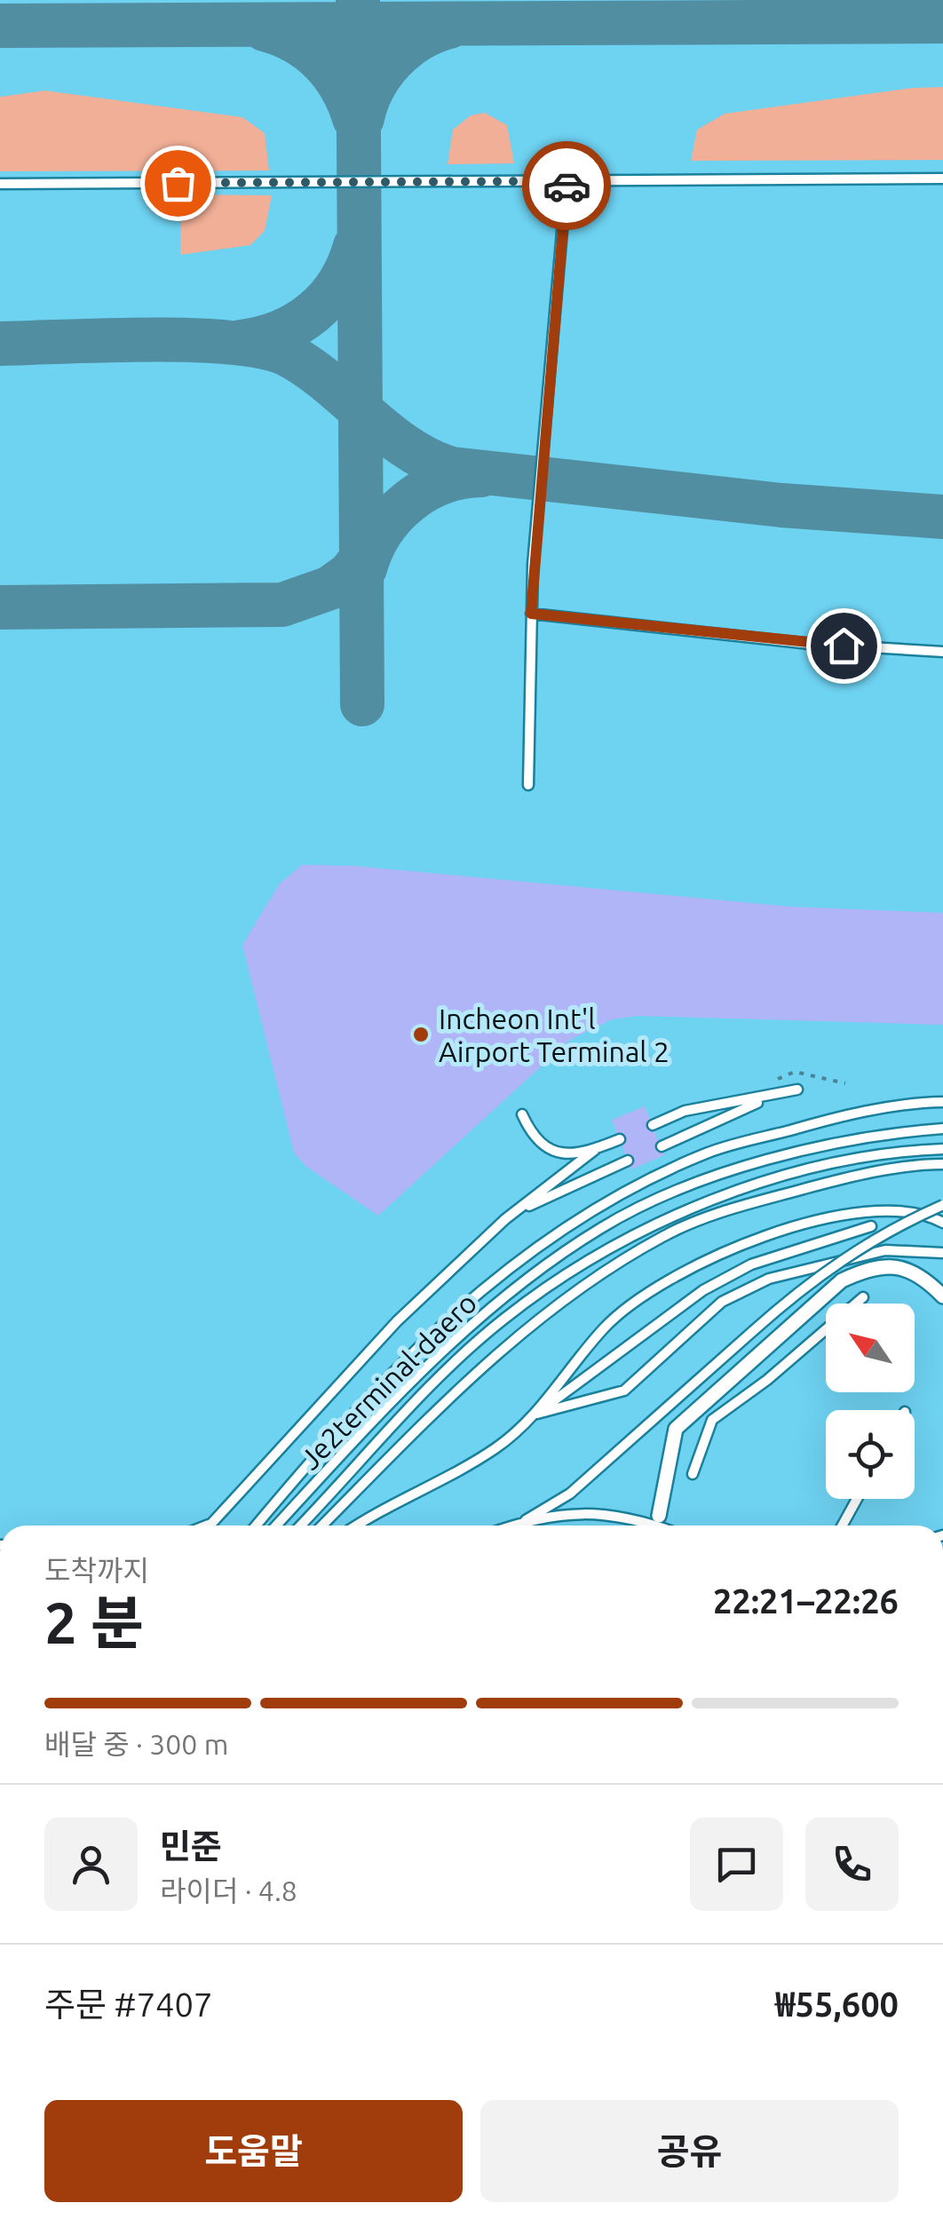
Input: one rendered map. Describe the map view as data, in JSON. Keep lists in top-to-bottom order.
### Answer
{
  "streets": {
    "lane": ["Je2terminal-daero"]
  },
  "places": ["Incheon Int'l Airport Terminal 2"],
  "north": "top left",
  "page": {
    "heading": ["2 분", "도착까지", "22:21–22:26"],
    "panel": [
      "민준",
      "라이더 · 4.8",
      "주문 #7407",
      "₩55,600"
    ],
    "bar": "배달 중 · 300 m",
    "buttons": ["도움말", "공유"]
  }
}
